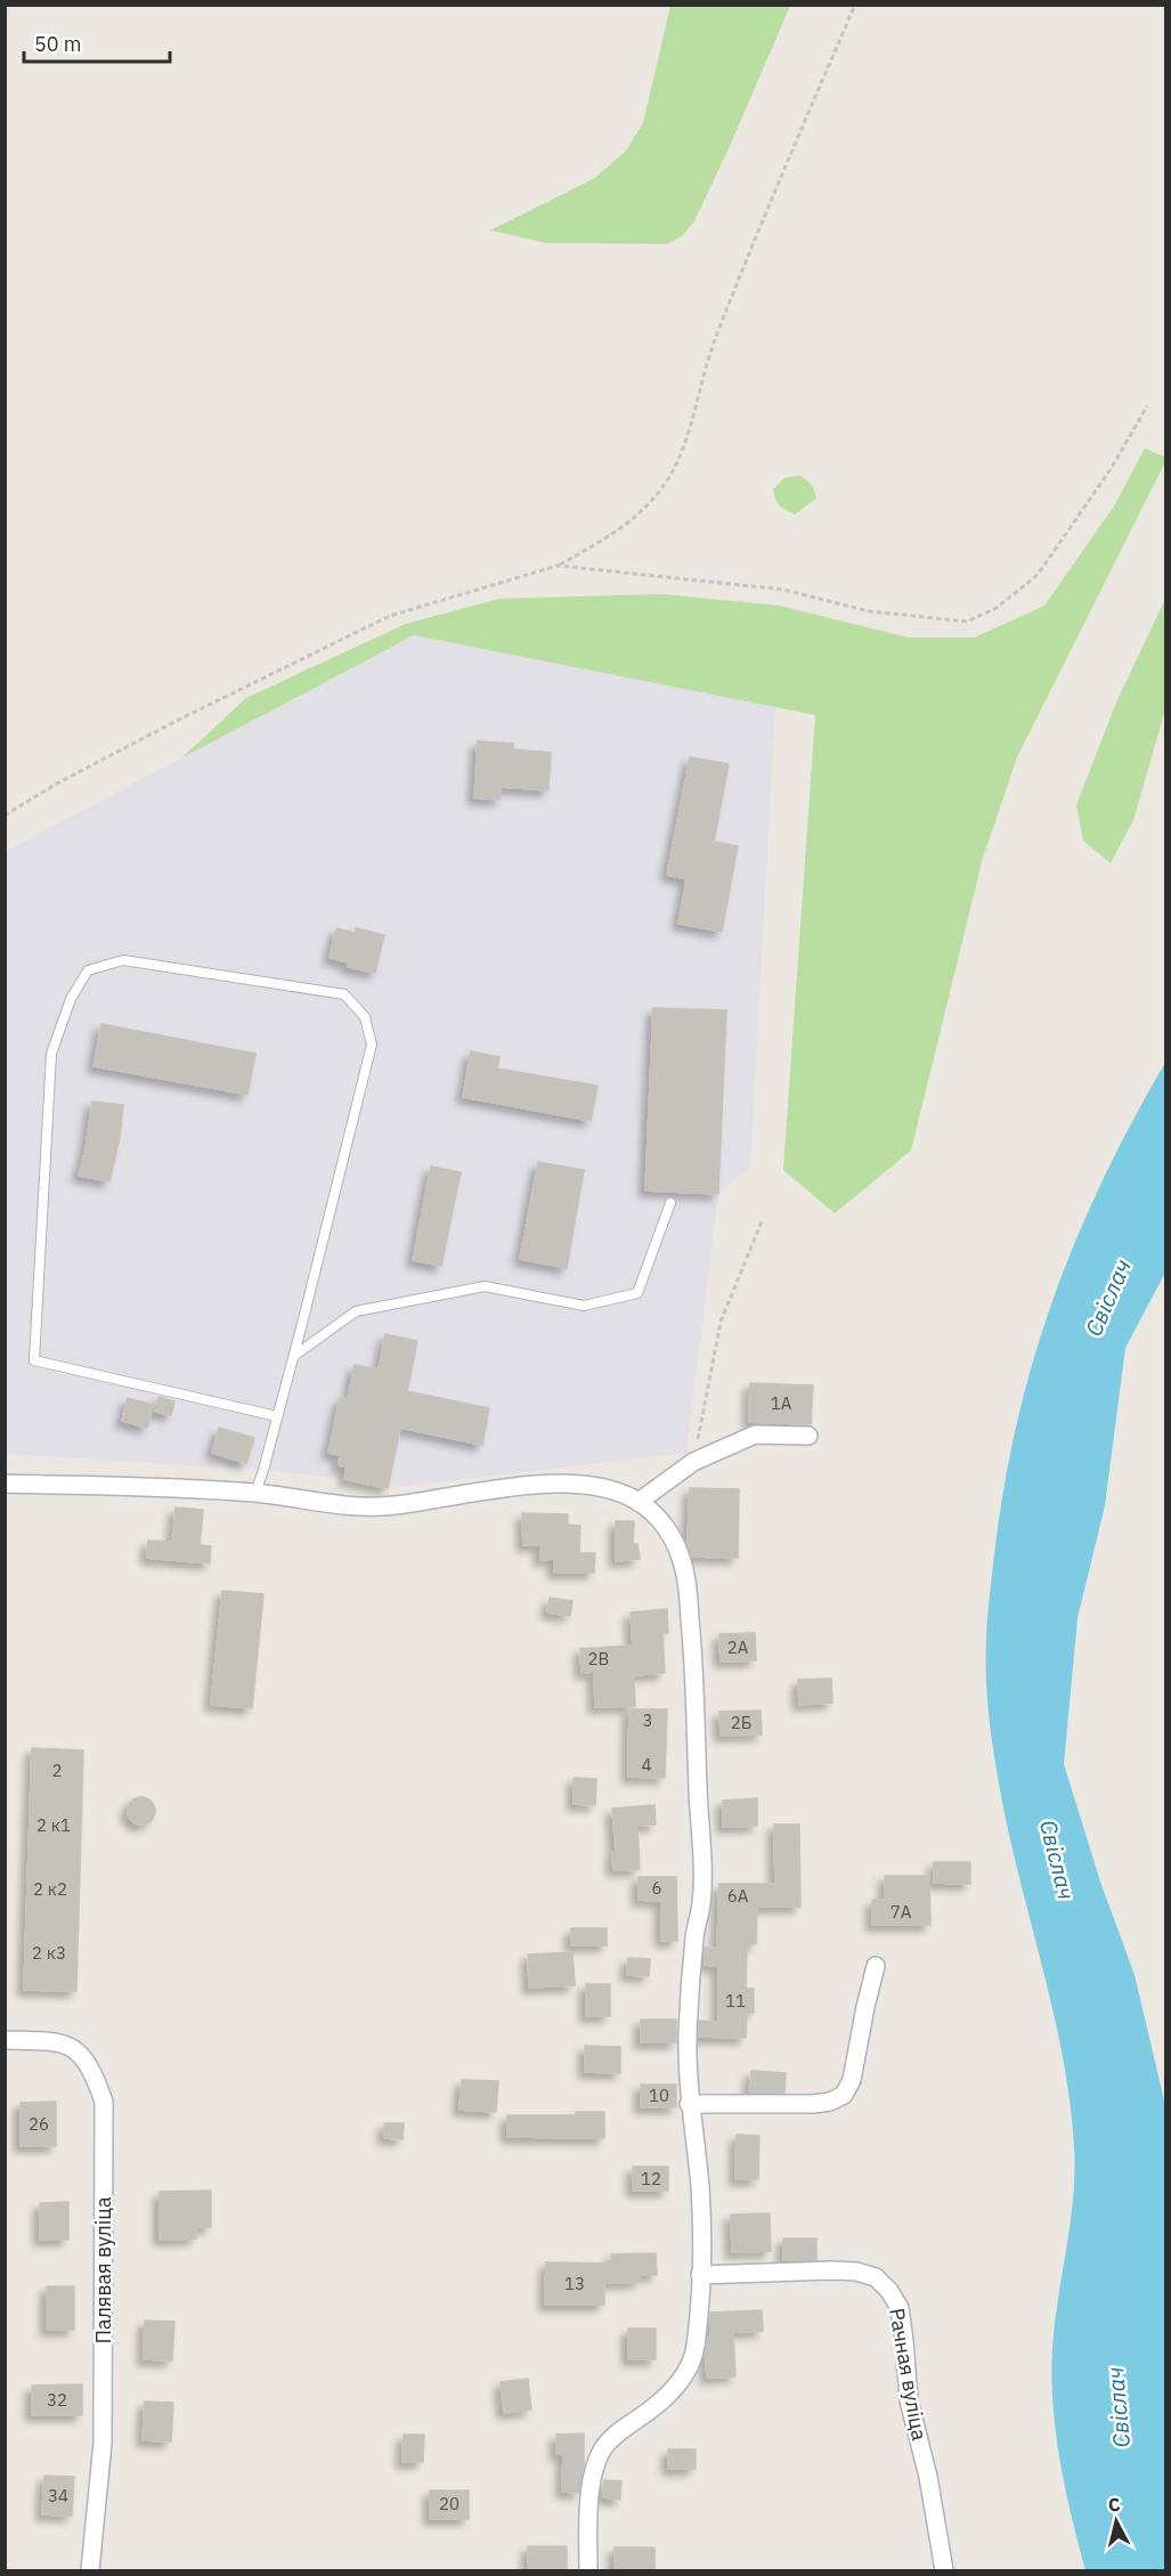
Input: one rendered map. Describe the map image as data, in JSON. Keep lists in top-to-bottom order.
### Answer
{
  "streets": {
    "street": ["Палявая вуліца", "Рачная вуліца"]
  },
  "water": ["Свіслач"],
  "house_numbers": [
    "1А",
    "2А",
    "2В",
    "3",
    "2Б",
    "4",
    "2",
    "2 к1",
    "6",
    "2 к2",
    "6А",
    "7А",
    "2 к3",
    "11",
    "10",
    "26",
    "12",
    "13",
    "32",
    "34",
    "20"
  ],
  "scale_bar": "50 m",
  "north": "top"
}
